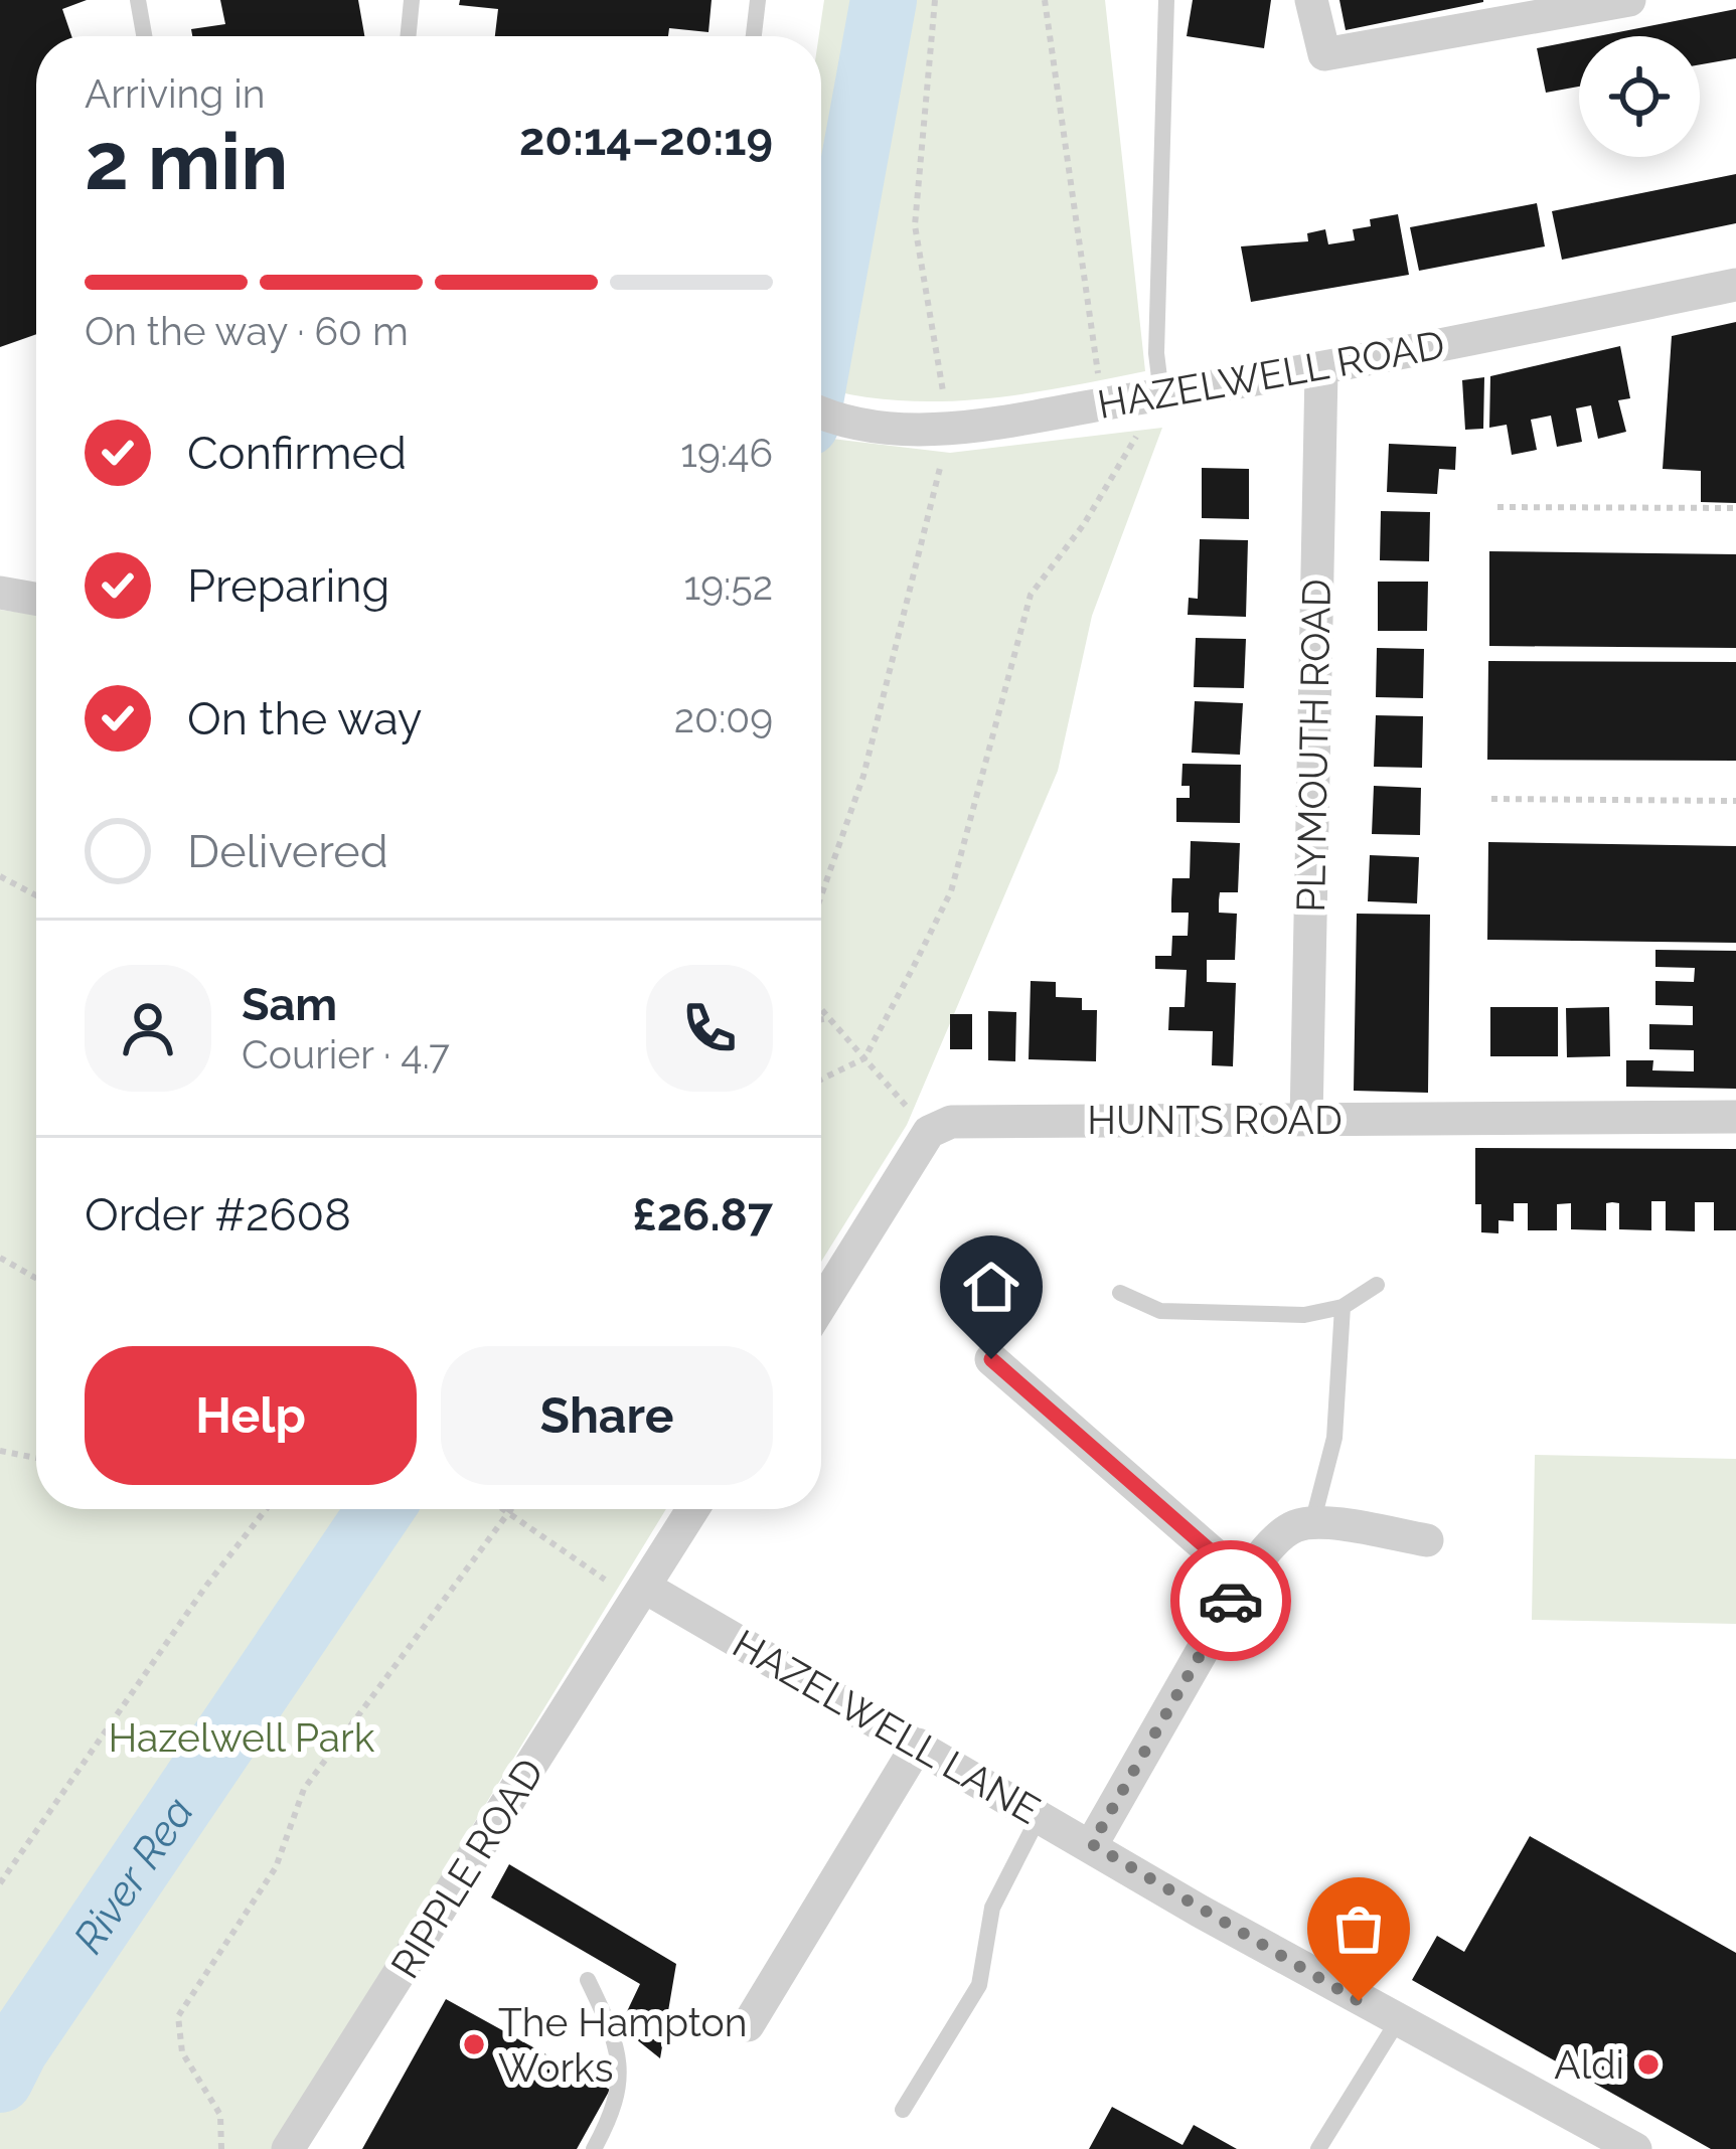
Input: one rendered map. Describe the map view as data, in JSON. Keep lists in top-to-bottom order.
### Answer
{
  "streets": {
    "street": [
      "HAZELWELL ROAD",
      "PLYMOUTH ROAD",
      "HUNTS ROAD",
      "HAZELWELL LANE",
      "RIPPLE ROAD"
    ]
  },
  "crossings": [
    ["HAZELWELL ROAD", "PLYMOUTH ROAD"],
    ["PLYMOUTH ROAD", "HUNTS ROAD"],
    ["HAZELWELL LANE", "RIPPLE ROAD"]
  ],
  "water": ["River Rea"],
  "parks": ["Hazelwell Park"],
  "places": ["The Hampton Works", "Aldi"],
  "page": {
    "heading": ["2 min", "Arriving in", "20:14–20:19"],
    "panel": [
      "Sam",
      "Courier · 4.7",
      "Order #2608",
      "£26.87"
    ],
    "bar": "On the way · 60 m",
    "list": [
      ["Confirmed", "19:46"],
      ["Preparing", "19:52"],
      ["On the way", "20:09"],
      "Delivered"
    ],
    "buttons": ["Help", "Share"]
  }
}
